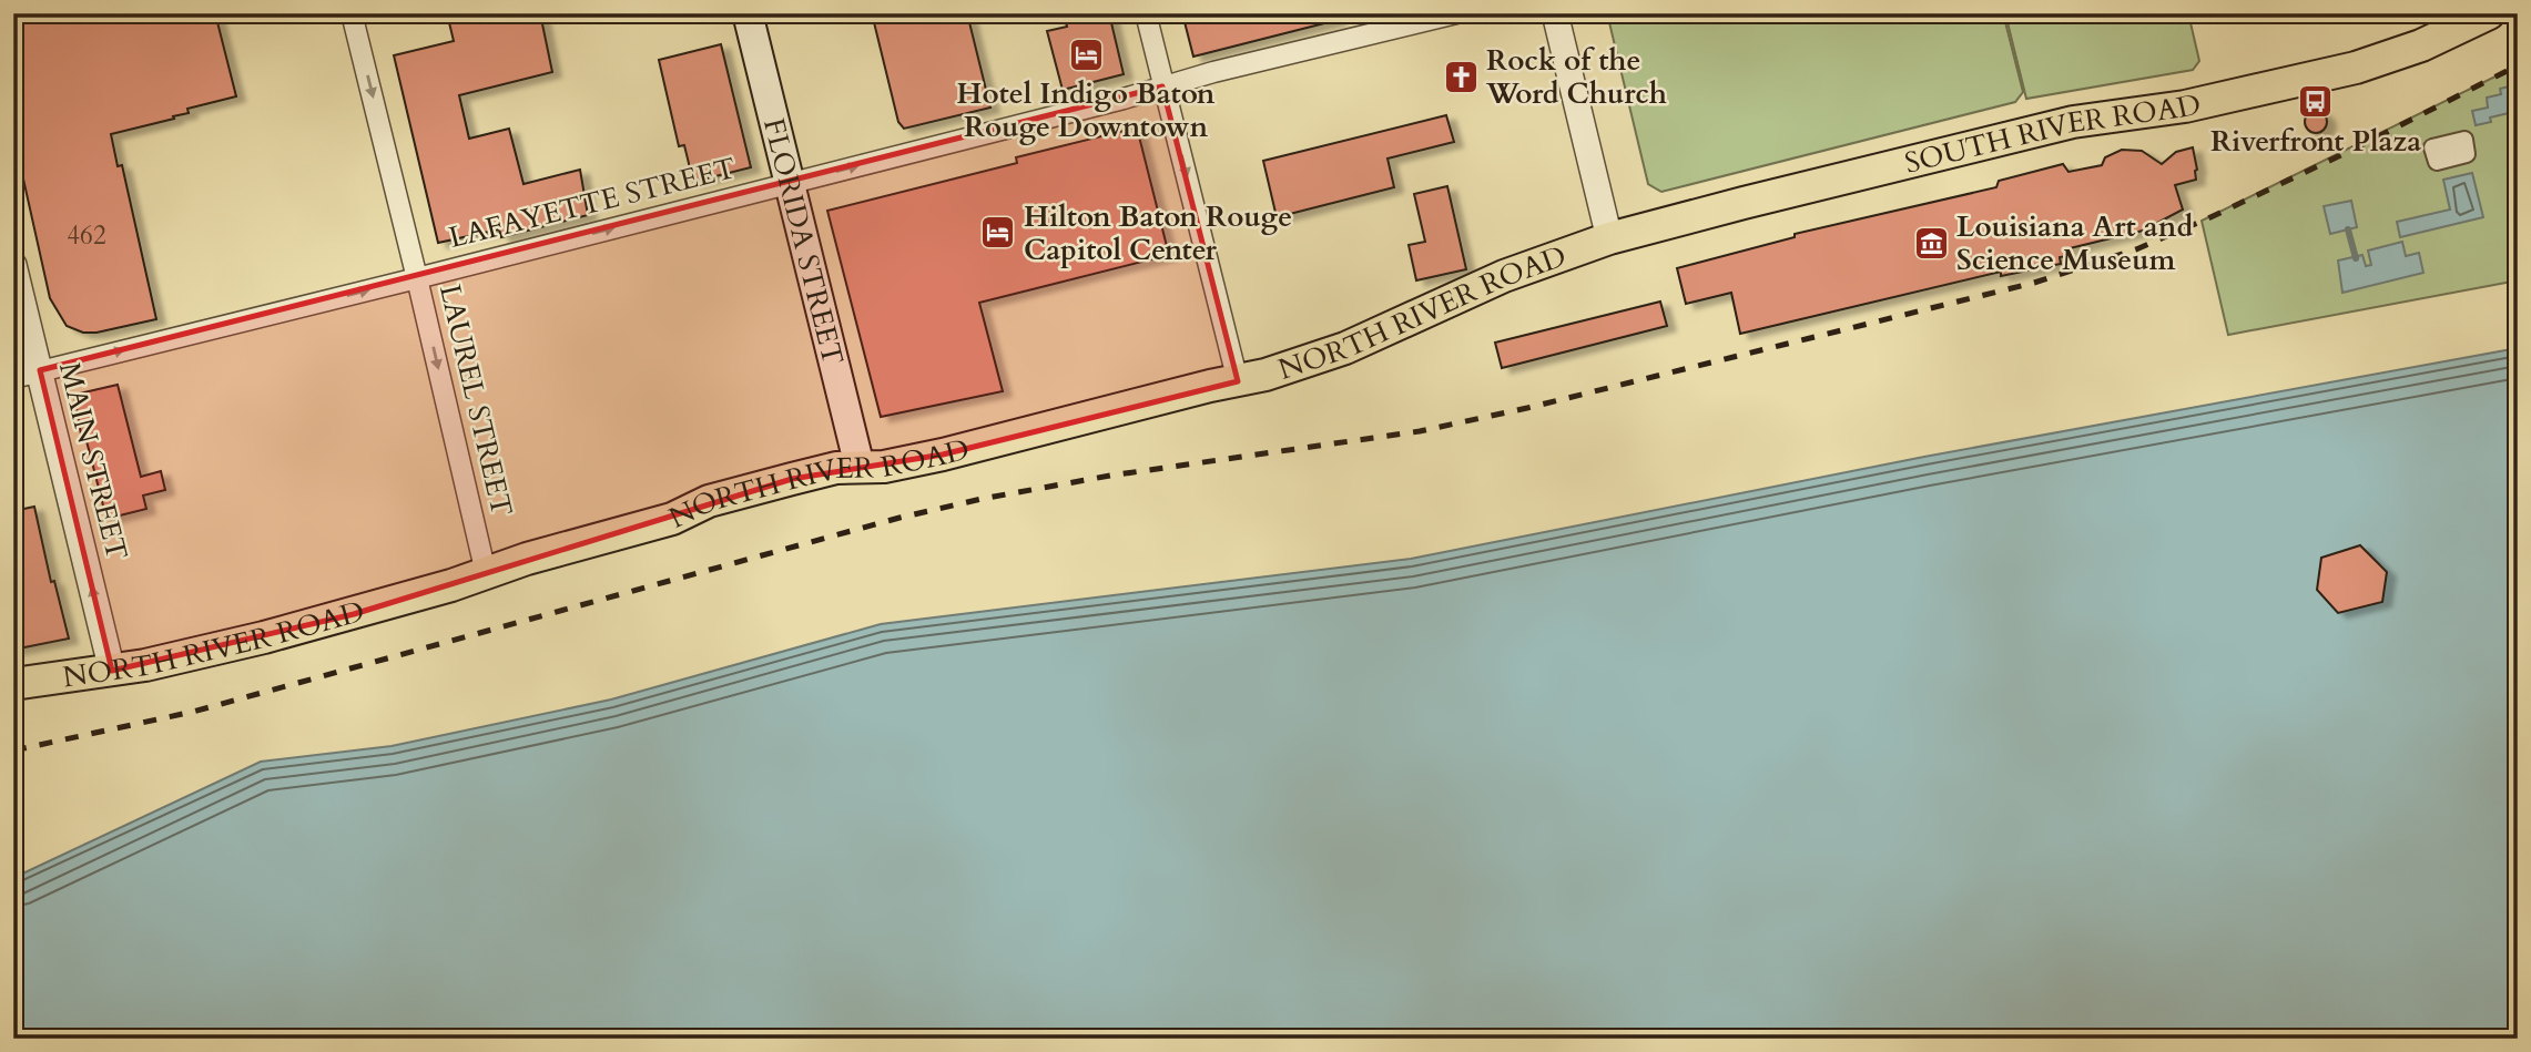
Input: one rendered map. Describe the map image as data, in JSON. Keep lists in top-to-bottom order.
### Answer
{
  "streets": {
    "main road": ["SOUTH RIVER ROAD", "FLORIDA STREET", "NORTH RIVER ROAD"],
    "street": ["LAFAYETTE STREET", "LAUREL STREET", "MAIN STREET"]
  },
  "crossings": [
    ["SOUTH RIVER ROAD", "NORTH RIVER ROAD"],
    ["LAFAYETTE STREET", "FLORIDA STREET"],
    ["LAFAYETTE STREET", "LAUREL STREET"],
    ["LAFAYETTE STREET", "MAIN STREET"],
    ["FLORIDA STREET", "NORTH RIVER ROAD"],
    ["NORTH RIVER ROAD", "LAUREL STREET"],
    ["NORTH RIVER ROAD", "MAIN STREET"]
  ],
  "one_way": ["LAFAYETTE STREET", "LAUREL STREET", "MAIN STREET"],
  "places": {
    "hotel": ["Hotel Indigo Baton Rouge Downtown", "Hilton Baton Rouge Capitol Center"],
    "church": ["Rock of the Word Church"],
    "bus stop": ["Riverfront Plaza"],
    "museum": ["Louisiana Art and Science Museum"]
  },
  "house_numbers": ["462"]
}
